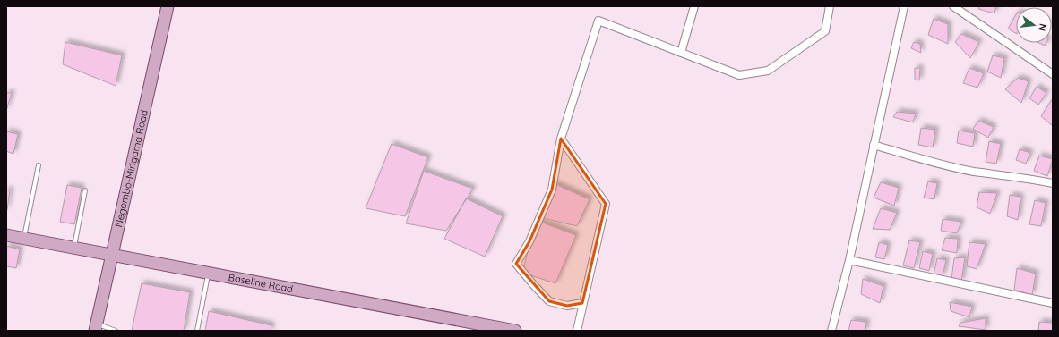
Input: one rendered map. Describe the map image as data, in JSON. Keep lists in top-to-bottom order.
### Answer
{
  "streets": {
    "main road": ["Negombo-Mirigama Road", "Baseline Road"]
  },
  "crossings": [
    ["Negombo-Mirigama Road", "Baseline Road"]
  ],
  "north": "right"
}
